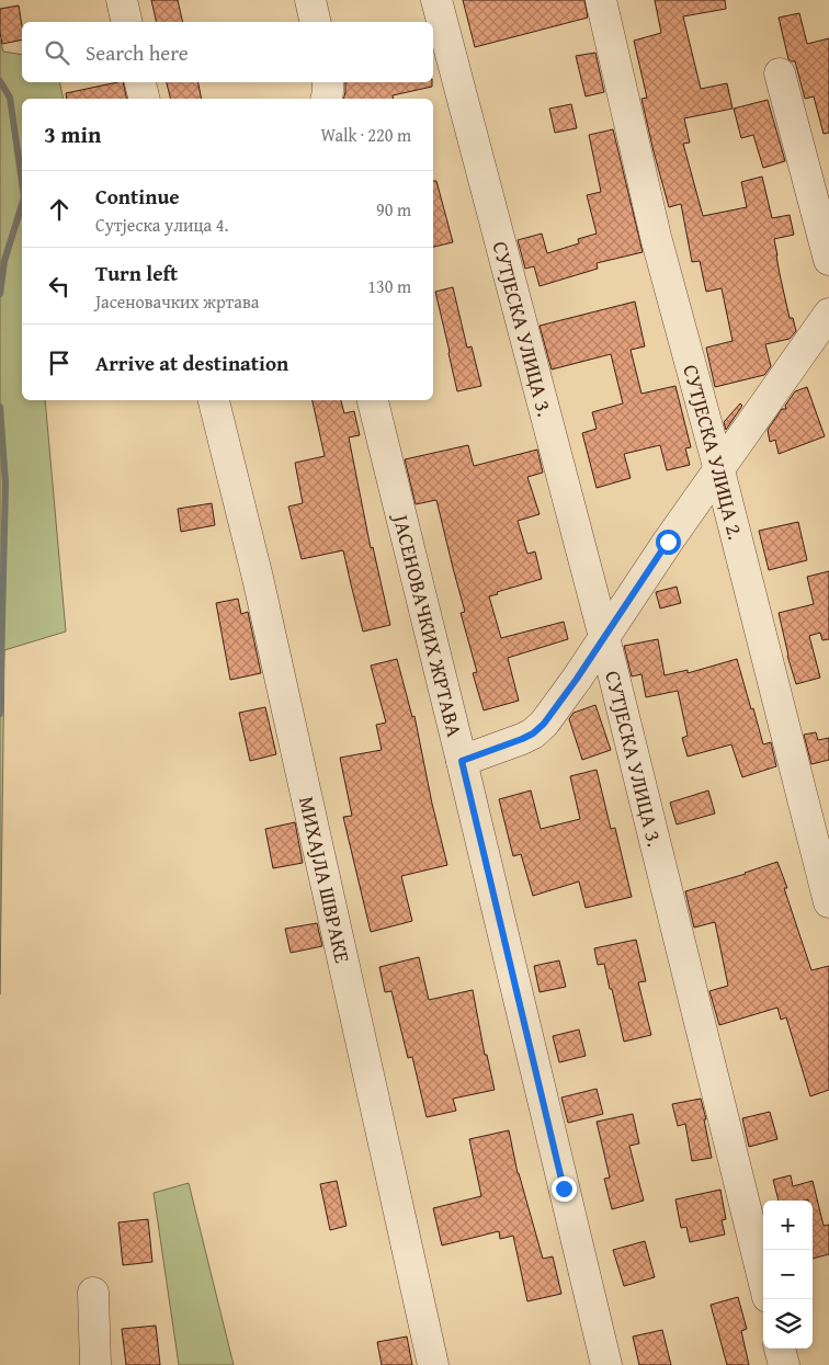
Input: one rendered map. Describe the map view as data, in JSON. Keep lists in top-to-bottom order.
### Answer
{
  "streets": {
    "street": [
      "СУТЈЕСКА УЛИЦА 3.",
      "СУТЈЕСКА УЛИЦА 2.",
      "ЈАСЕНОВАЧКИХ ЖРТАВА",
      "МИХАЈЛА ШВРАКЕ"
    ]
  },
  "page": {
    "search": "Search here",
    "heading": ["3 min", "Walk · 220 m"],
    "list": [
      ["Continue", "Сутјеска улица 4.", "90 m"],
      ["Turn left", "Јасеновачких жртава", "130 m"],
      "Arrive at destination"
    ],
    "map_buttons": ["+", "−"]
  }
}
